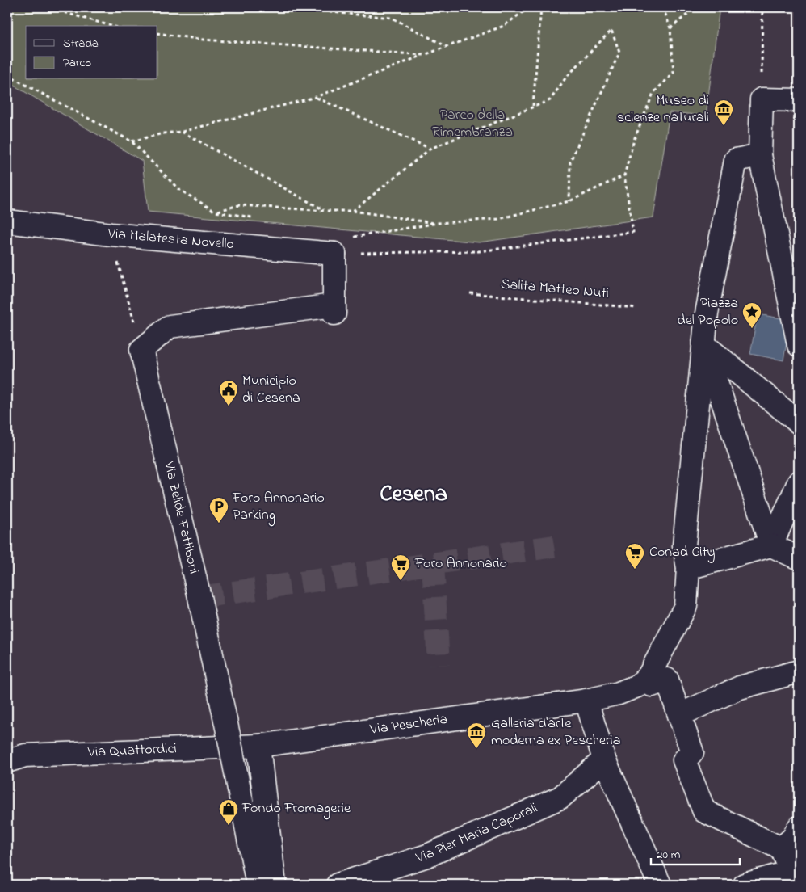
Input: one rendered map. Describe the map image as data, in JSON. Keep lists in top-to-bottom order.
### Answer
{
  "streets": {
    "street": [
      "Via Malatesta Novello",
      "Via Zelide Fattiboni",
      "Via Pescheria",
      "Via Quattordici",
      "Via Pier Maria Caporali"
    ],
    "path": ["Salita Matteo Nuti"]
  },
  "crossings": [
    ["Via Pescheria", "Via Quattordici"]
  ],
  "districts": ["Cesena"],
  "parks": ["Parco della Rimembranza"],
  "places": {
    "museum": ["Museo di scienze naturali", "Galleria d'arte moderna ex Pescheria"],
    "place": ["Piazza del Popolo"],
    "public building": ["Municipio di Cesena"],
    "parking": ["Foro Annonario Parking"],
    "supermarket": ["Conad City", "Foro Annonario"],
    "shop": ["Fondo Fromagerie"]
  },
  "legend": ["Strada", "Parco"],
  "scale_bar": "20 m"
}
